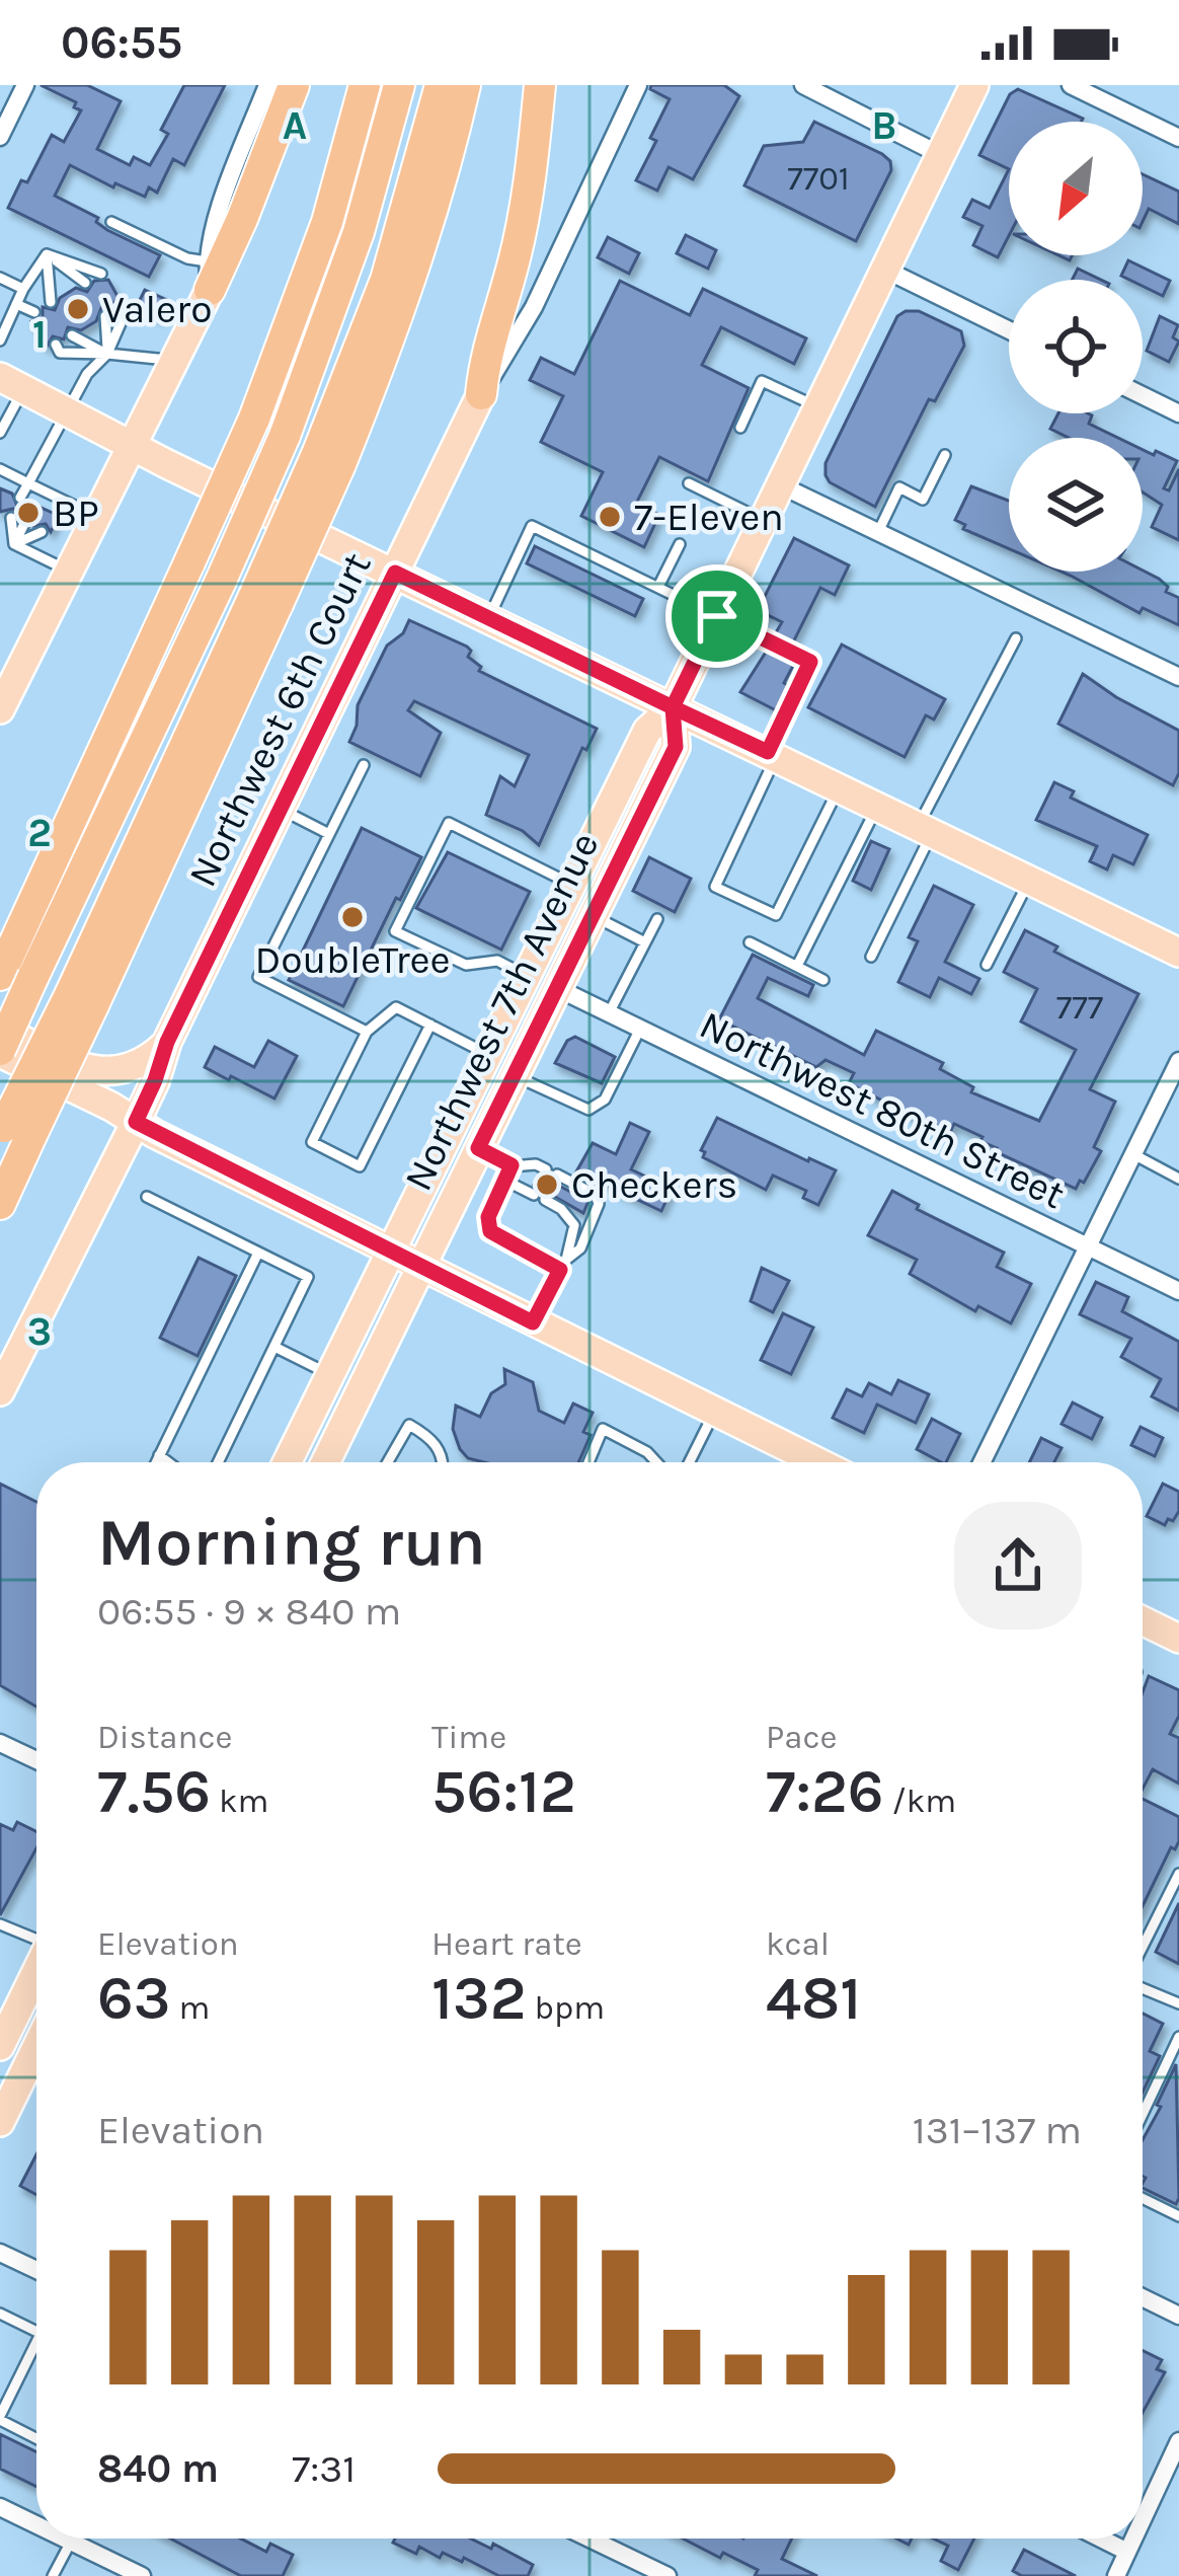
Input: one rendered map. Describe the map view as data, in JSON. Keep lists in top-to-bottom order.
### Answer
{
  "streets": {
    "main road": ["Northwest 6th Court", "Northwest 7th Avenue"],
    "street": ["Northwest 80th Street"]
  },
  "crossings": [
    ["Northwest 7th Avenue", "Northwest 80th Street"]
  ],
  "places": [
    "Valero",
    "BP",
    "7-Eleven",
    "DoubleTree",
    "Checkers"
  ],
  "house_numbers": ["7701", "777"],
  "north": "bottom left",
  "page": {
    "status": "06:55",
    "heading": ["Morning run", "06:55 · 9 × 840 m"],
    "stats": [
      ["Distance", "7.56 km"],
      ["Time", "56:12"],
      ["Pace", "7:26 /km"],
      ["Elevation", "63 m"],
      ["Heart rate", "132 bpm"],
      ["kcal", "481"]
    ],
    "chart": ["Elevation", "131–137 m"],
    "list": [
      {
        "name": "840 m",
        "note": "7:31"
      }
    ]
  },
  "grid": {
    "columns": ["A", "B"],
    "rows": ["1", "2", "3"]
  }
}
